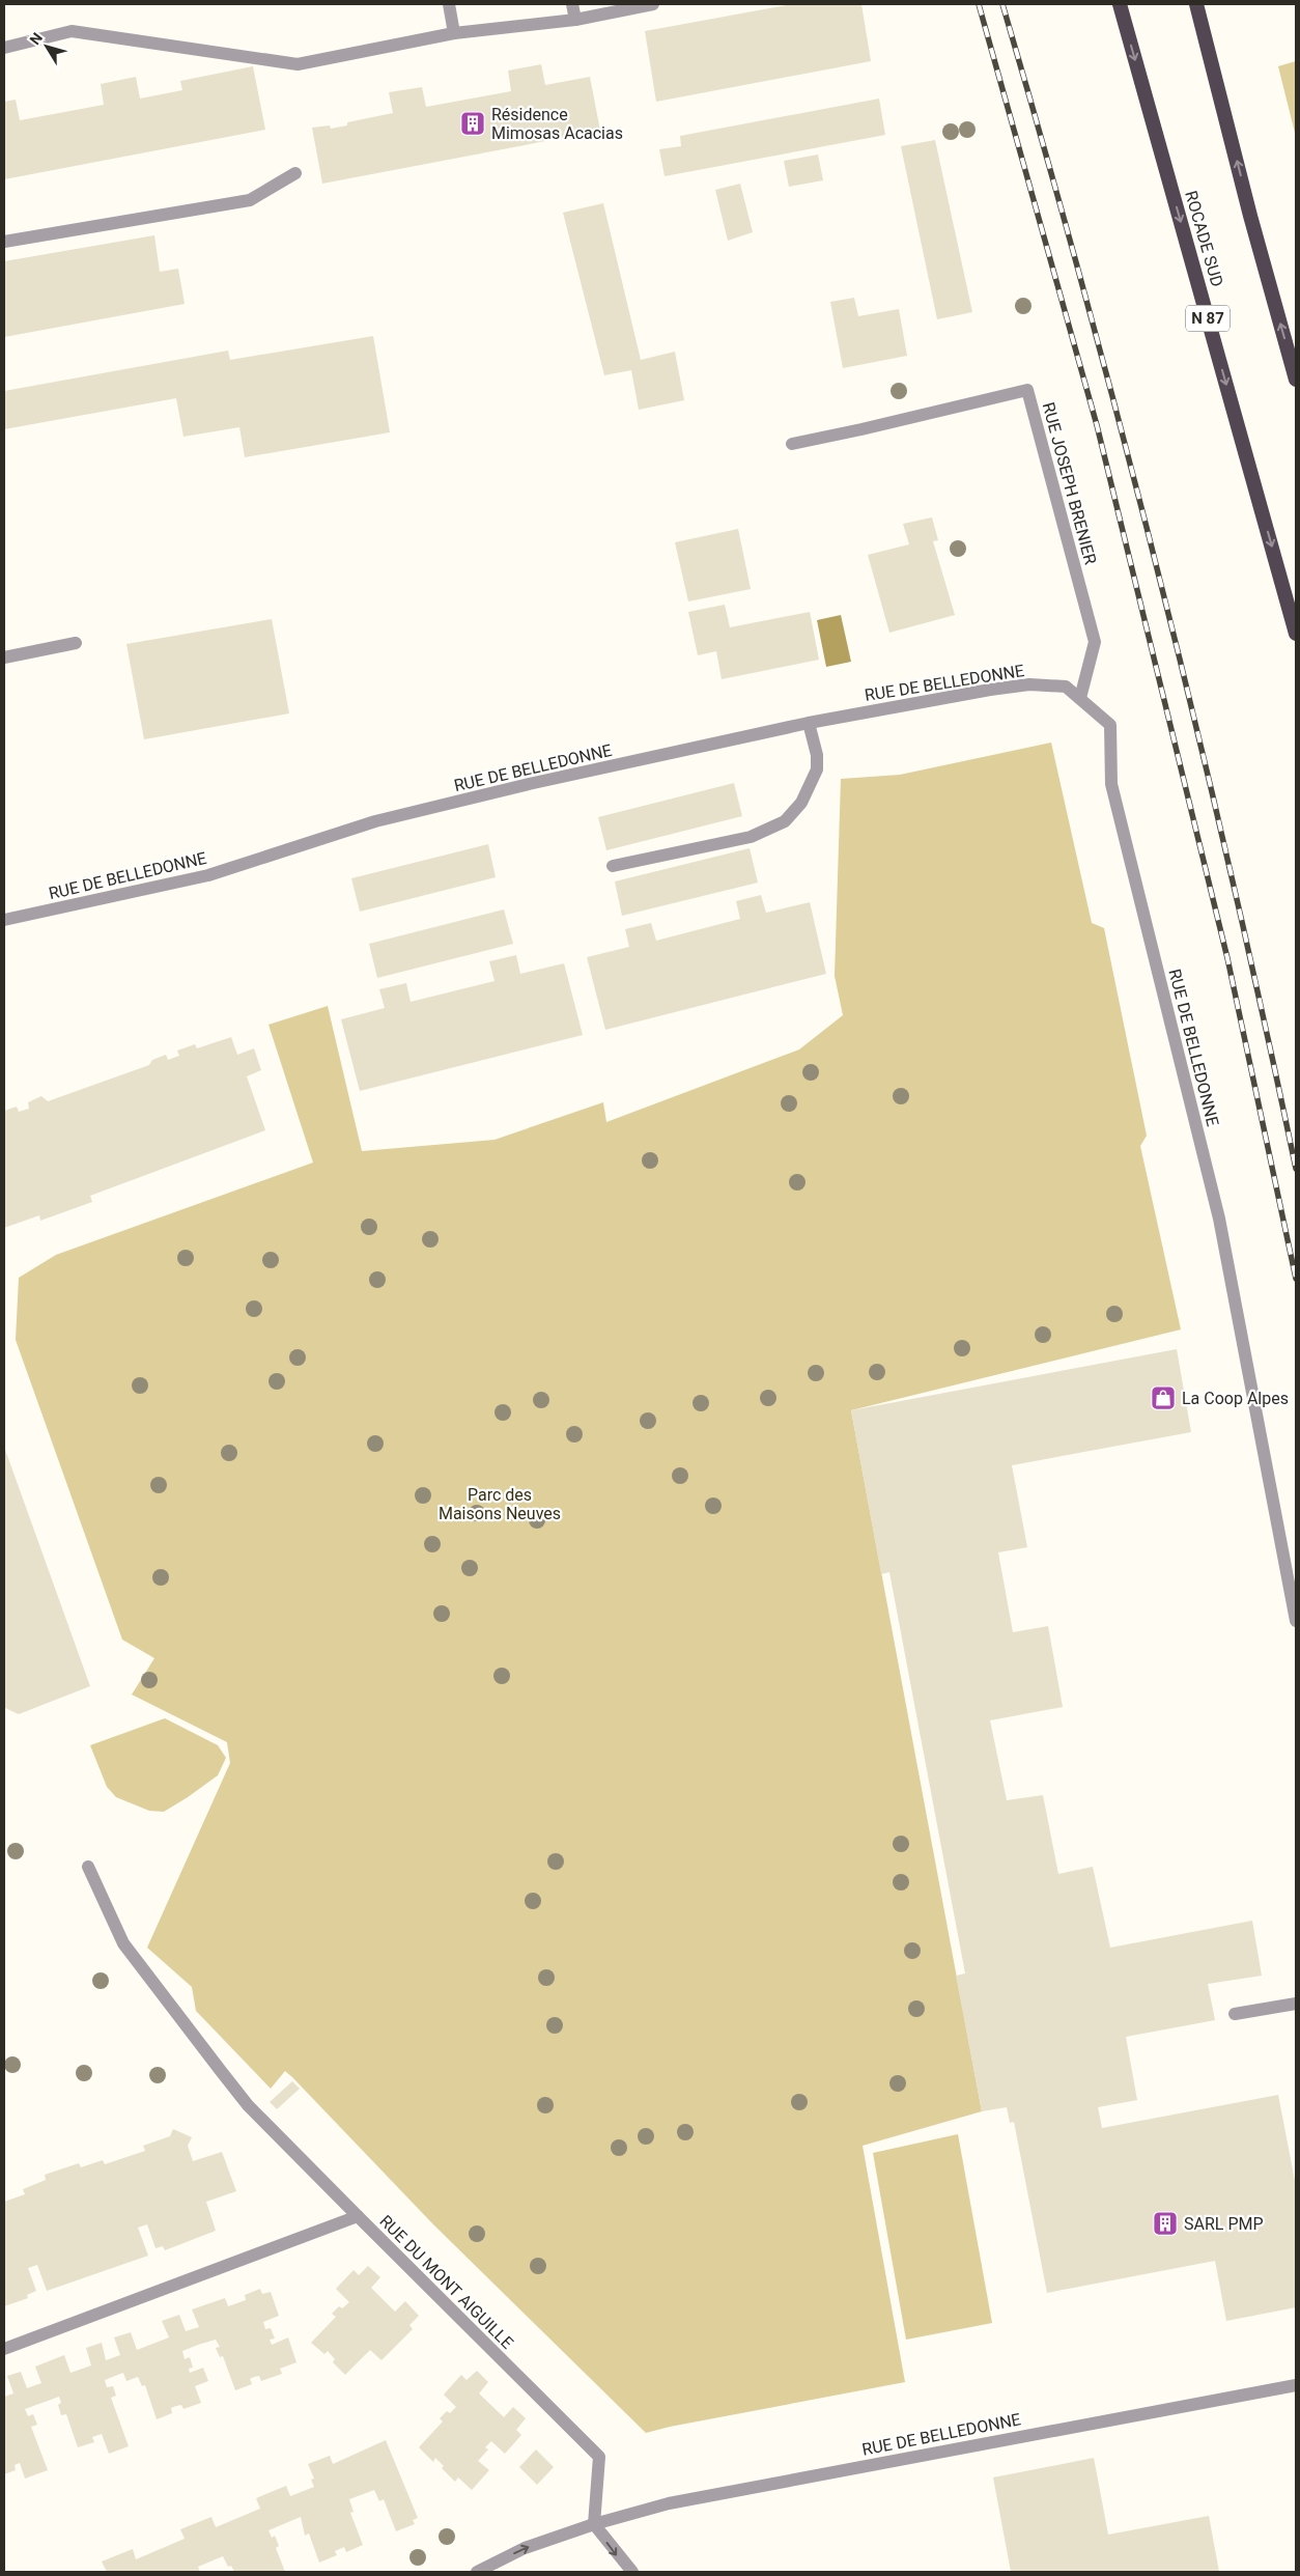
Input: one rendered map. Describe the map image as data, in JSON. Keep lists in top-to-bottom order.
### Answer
{
  "streets": {
    "highway": ["ROCADE SUD", "N 87"],
    "street": ["RUE JOSEPH BRENIER", "RUE DE BELLEDONNE", "RUE DU MONT AIGUILLE"]
  },
  "crossings": [
    ["RUE JOSEPH BRENIER", "RUE DE BELLEDONNE"],
    ["RUE DE BELLEDONNE", "RUE DU MONT AIGUILLE"]
  ],
  "parks": ["Parc des Maisons Neuves"],
  "places": {
    "building": ["Résidence Mimosas Acacias", "SARL PMP"],
    "shop": ["La Coop Alpes"]
  },
  "north": "top left"
}
